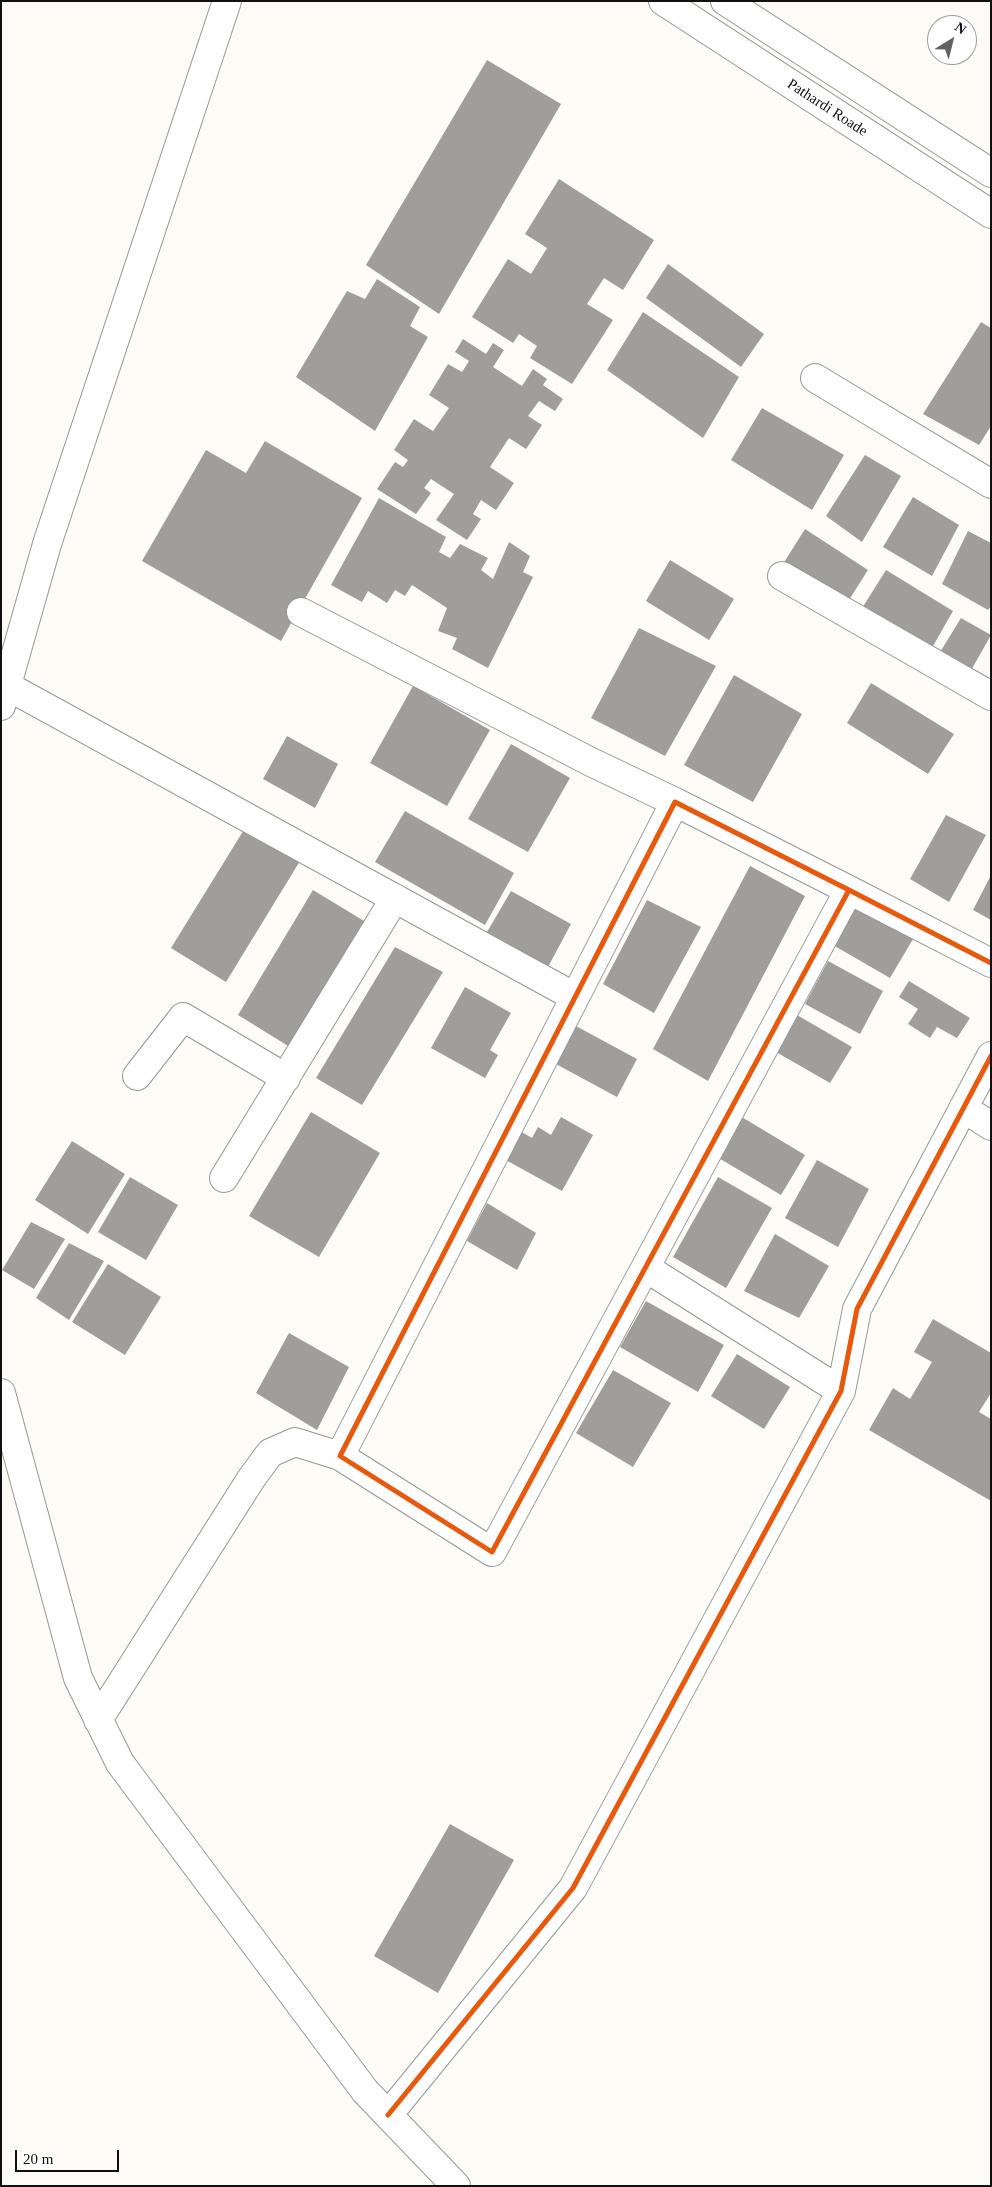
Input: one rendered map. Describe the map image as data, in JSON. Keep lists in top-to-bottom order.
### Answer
{
  "streets": {
    "street": ["Pathardi Roade"]
  },
  "scale_bar": "20 m",
  "north": "top right"
}
